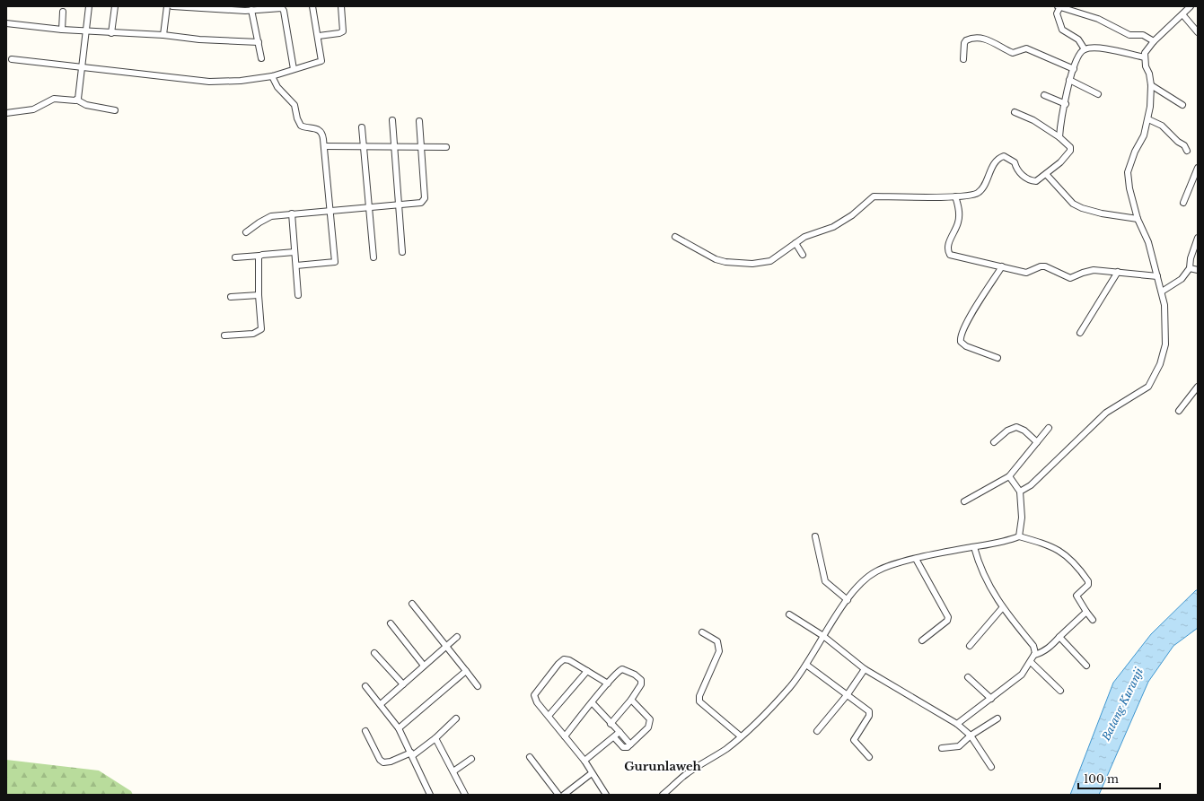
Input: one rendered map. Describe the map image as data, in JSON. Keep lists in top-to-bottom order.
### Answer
{
  "districts": ["Gurunlaweh"],
  "water": ["Batang Kuranji"],
  "scale_bar": "100 m"
}
